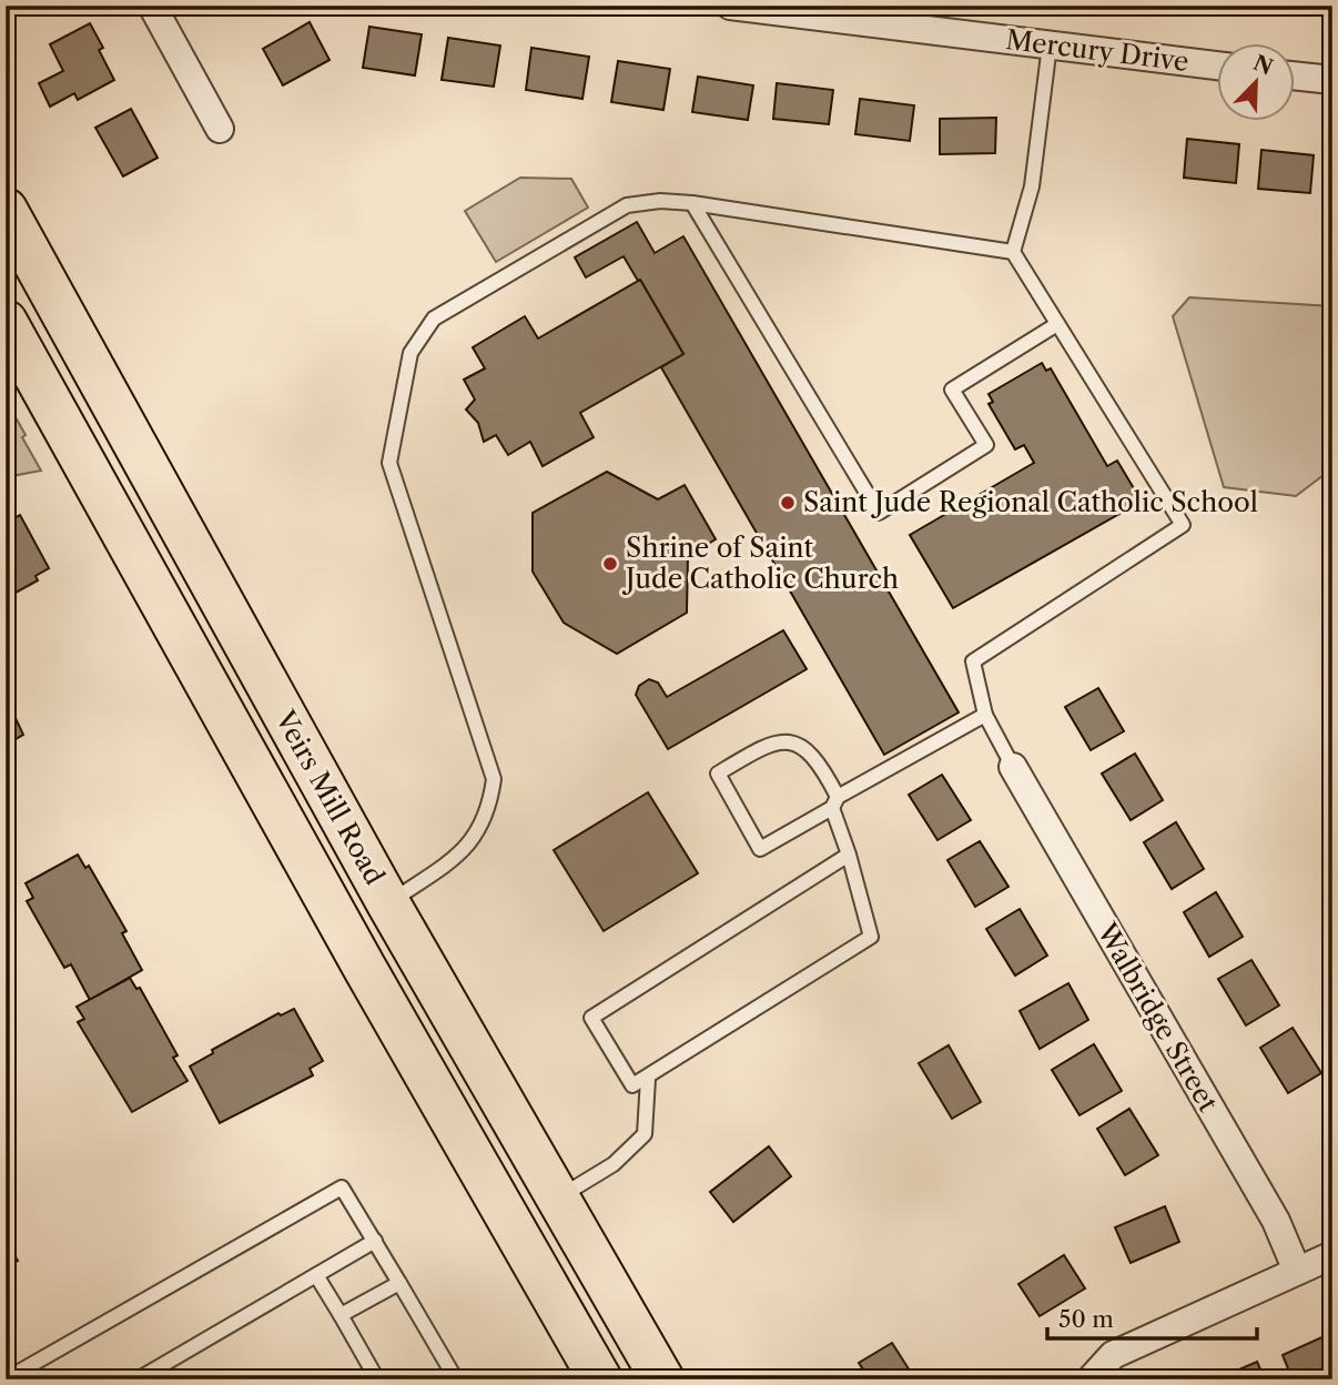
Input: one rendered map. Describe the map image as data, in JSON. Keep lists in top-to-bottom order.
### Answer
{
  "streets": {
    "main road": ["Veirs Mill Road"],
    "street": ["Mercury Drive", "Walbridge Street"]
  },
  "places": ["Saint Jude Regional Catholic School", "Shrine of Saint Jude Catholic Church"],
  "scale_bar": "50 m",
  "north": "top right"
}
